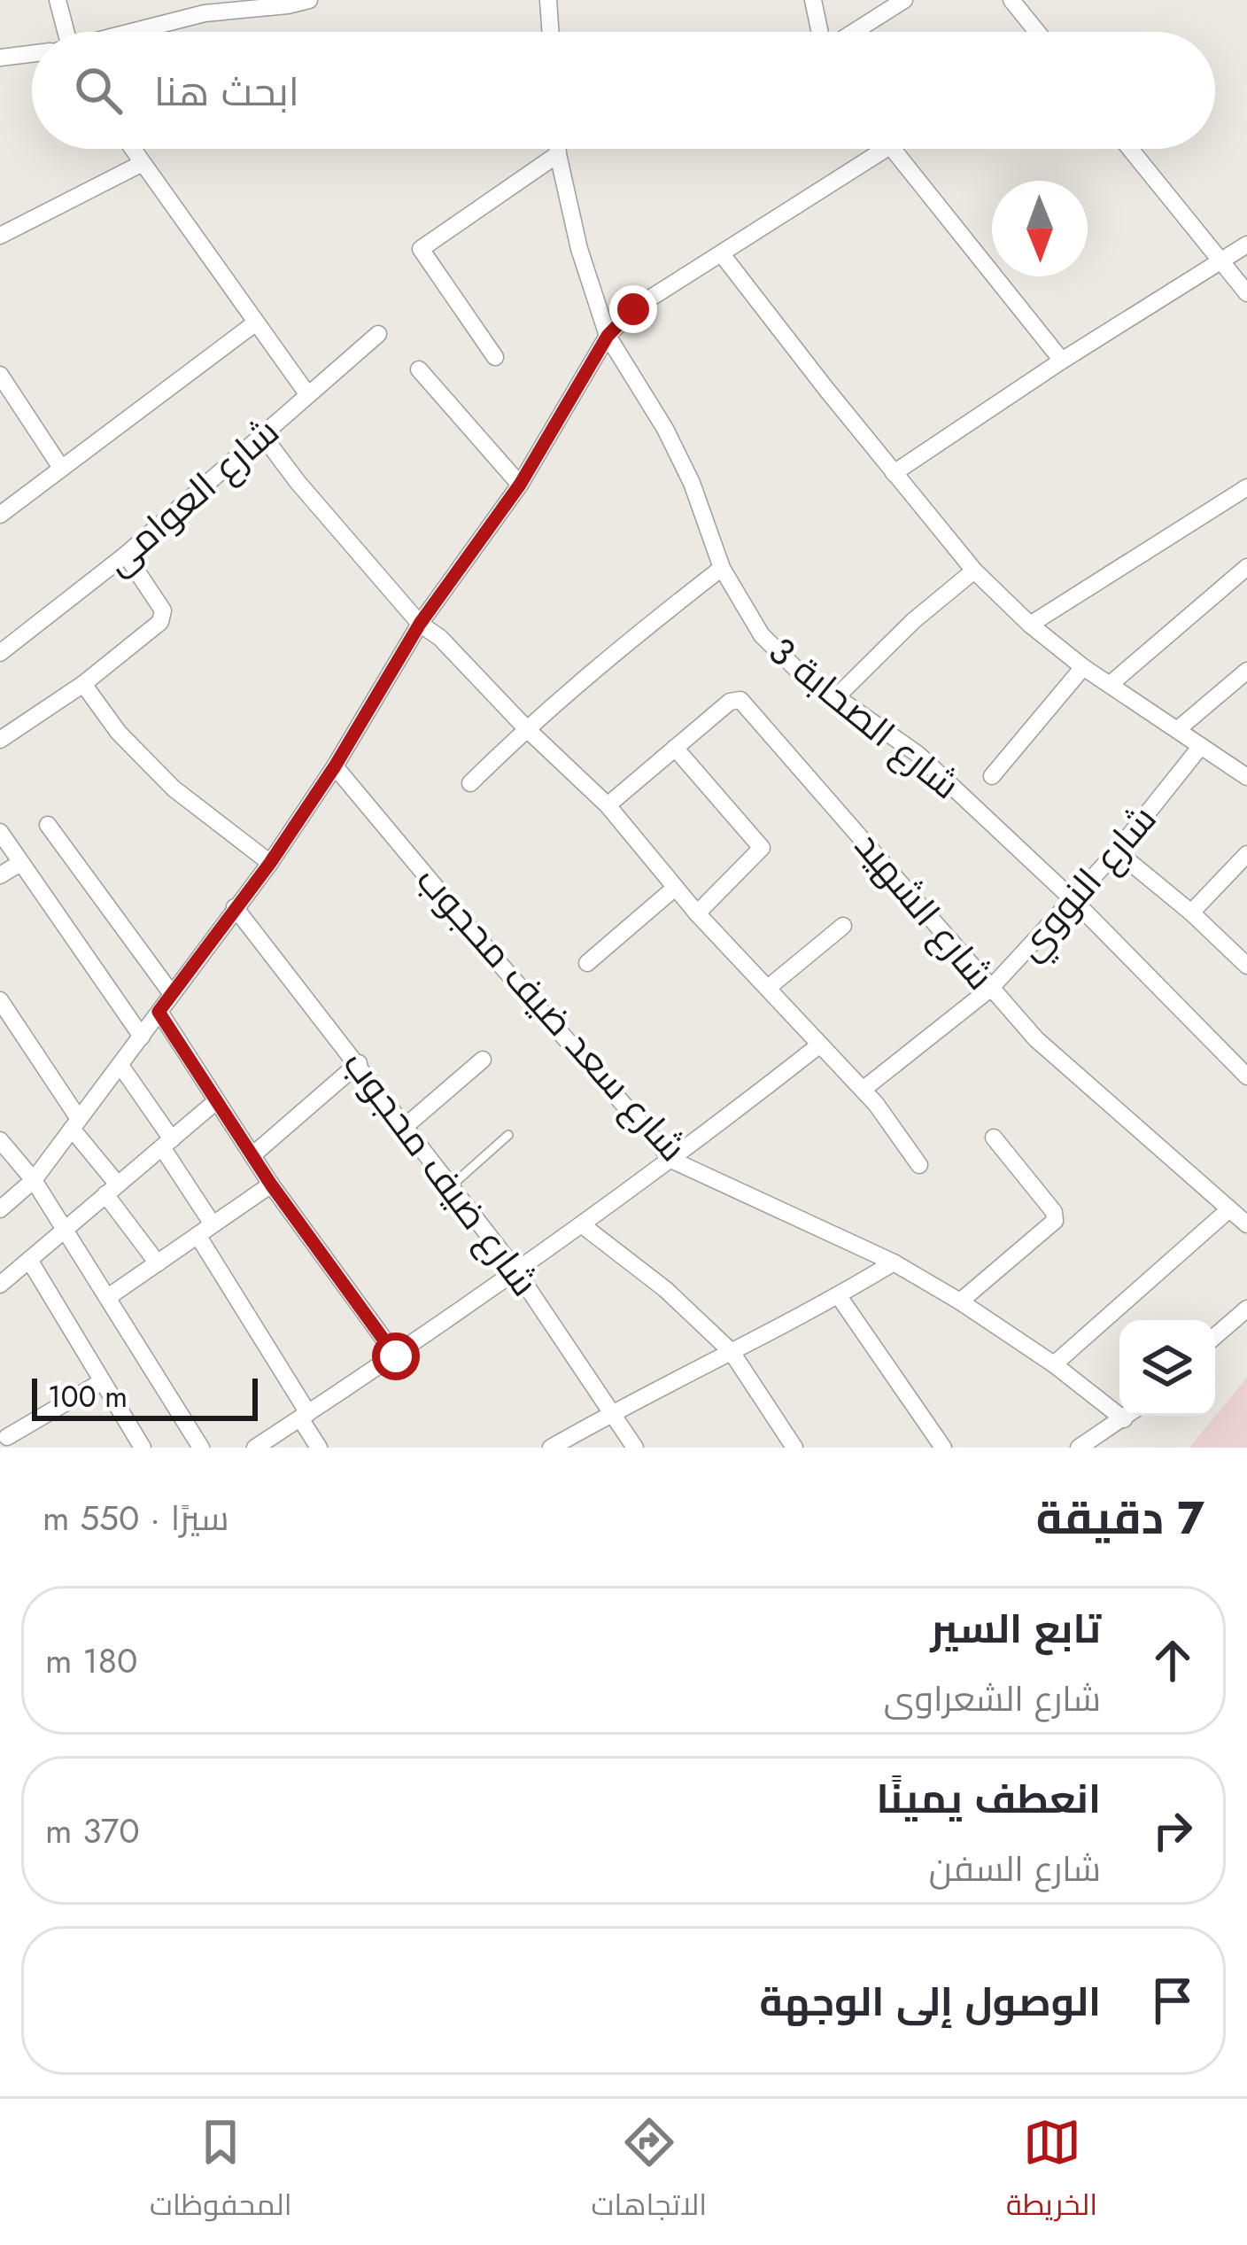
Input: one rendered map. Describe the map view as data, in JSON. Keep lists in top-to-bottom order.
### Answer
{
  "streets": {
    "street": [
      "شارع العوامى",
      "شارع الصحابة 3",
      "شارع النووي",
      "شارع الشهيد",
      "شارع سعد ضيف محجوب",
      "شارع ضيف محجوب"
    ]
  },
  "crossings": [
    ["شارع الصحابة 3", "شارع النووي"],
    ["شارع النووي", "شارع الشهيد"]
  ],
  "scale_bar": "100 m",
  "north": "bottom",
  "page": {
    "search": "ابحث هنا",
    "scale": "100 m",
    "heading": ["7 دقيقة", "سيرًا · 550 m"],
    "list": [
      ["تابع السير", "شارع الشعراوى", "180 m"],
      ["انعطف يمينًا", "شارع السفن", "370 m"],
      "الوصول إلى الوجهة"
    ],
    "nav": ["الخريطة", "الاتجاهات", "المحفوظات"]
  }
}
